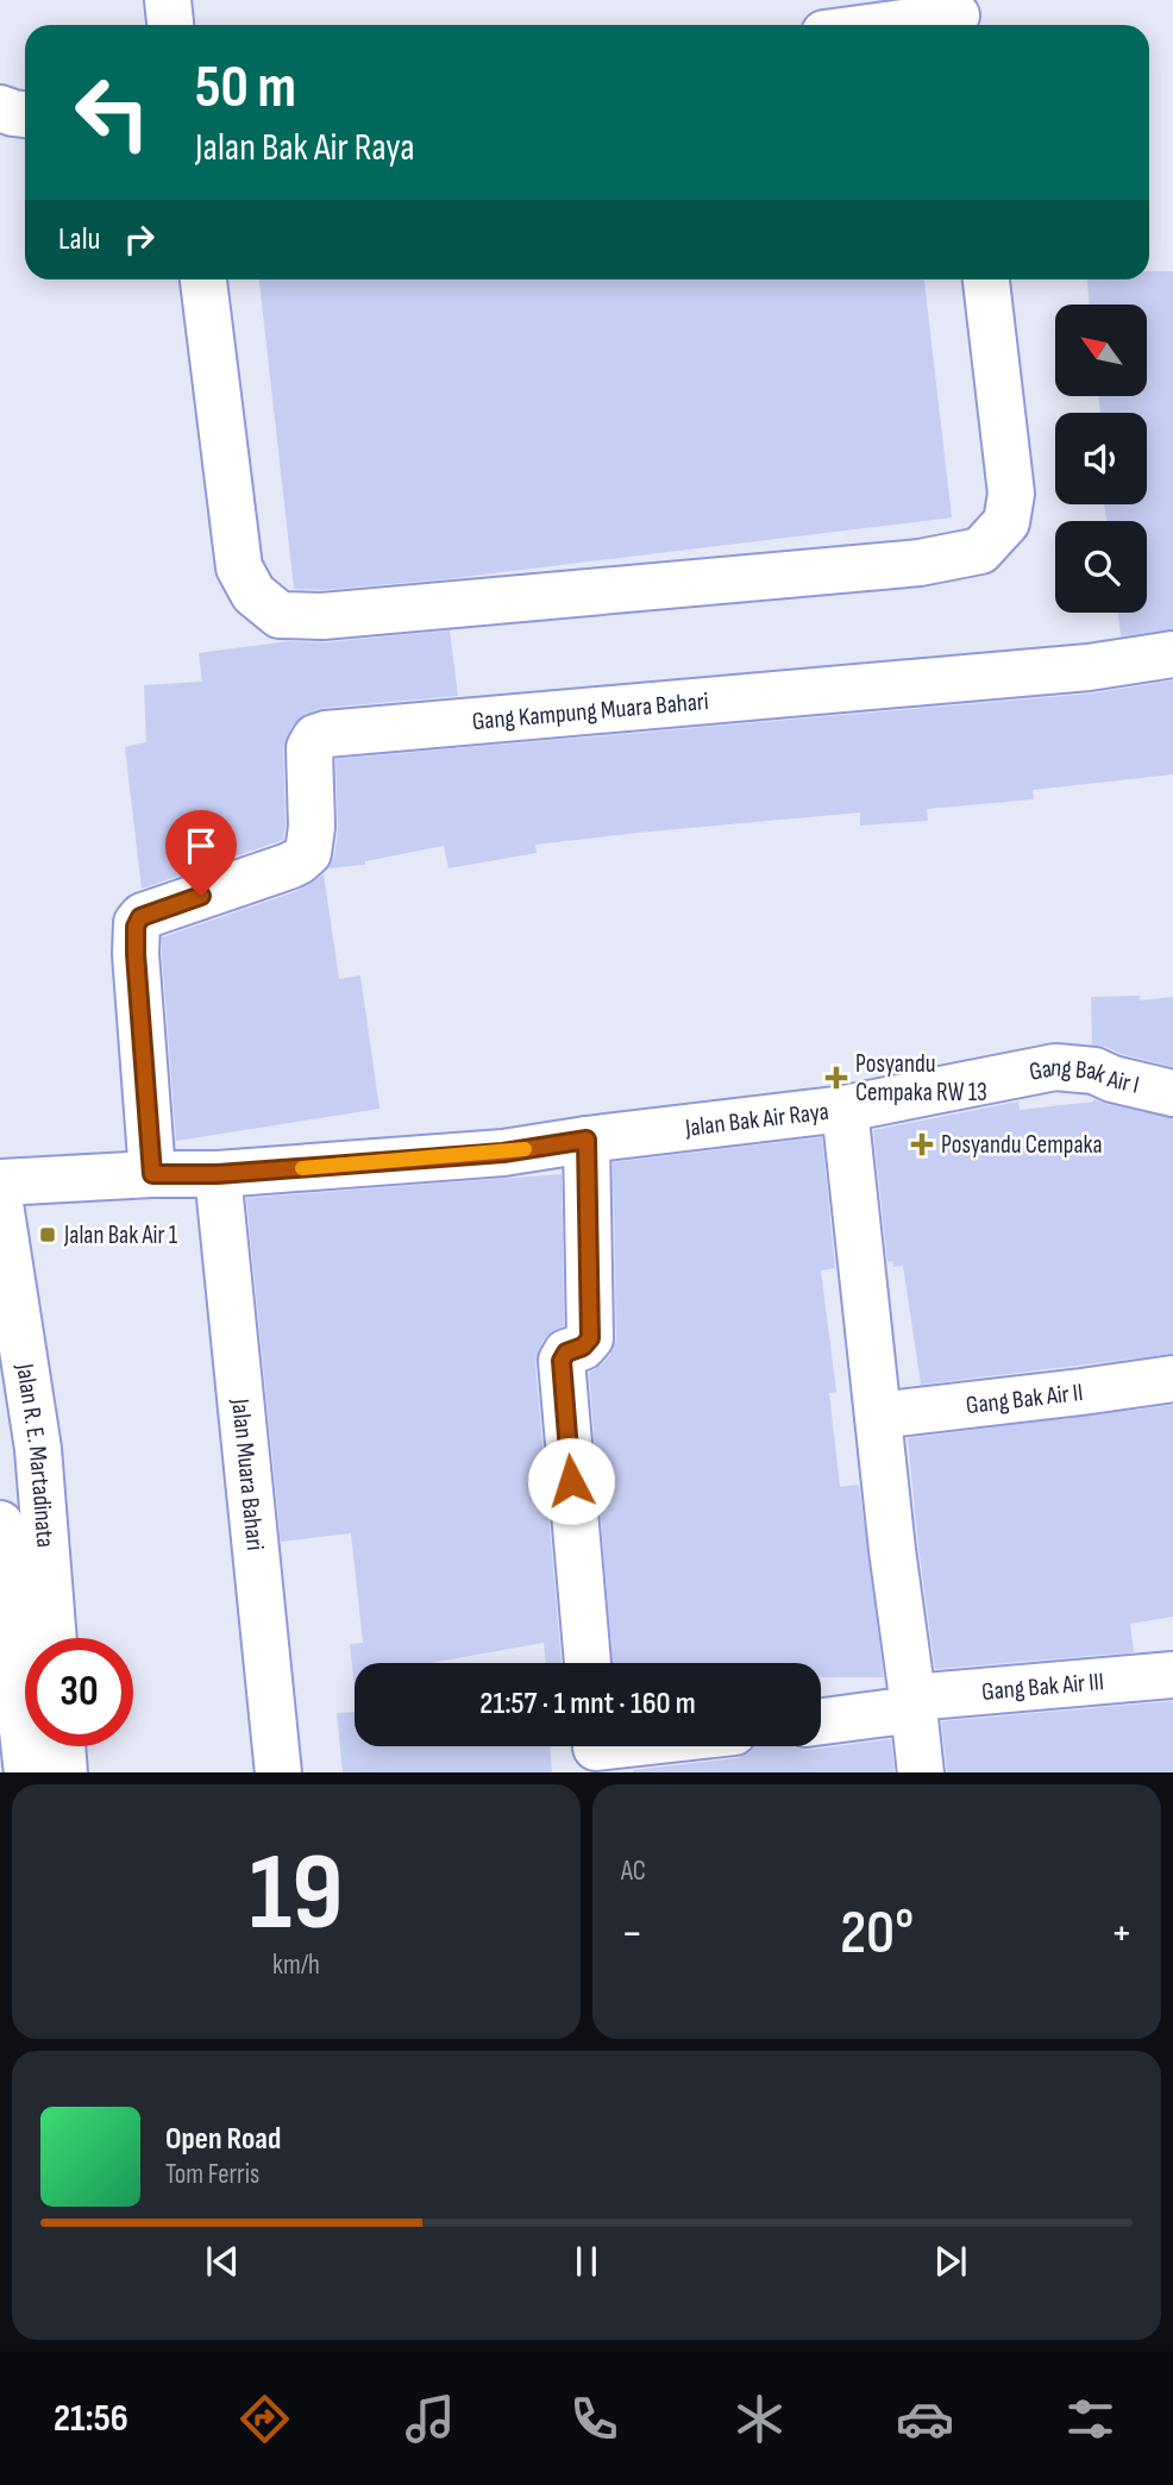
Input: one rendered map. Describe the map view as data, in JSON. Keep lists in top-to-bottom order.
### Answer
{
  "streets": {
    "main road": [
      "Gang Kampung Muara Bahari",
      "Gang Bak Air I",
      "Jalan Bak Air Raya",
      "Gang Bak Air II",
      "Jalan R. E. Martadinata",
      "Jalan Muara Bahari",
      "Gang Bak Air III"
    ]
  },
  "crossings": [
    ["Gang Kampung Muara Bahari", "Jalan Bak Air Raya"],
    ["Gang Bak Air I", "Jalan Bak Air Raya"],
    ["Jalan Bak Air Raya", "Gang Bak Air II"],
    ["Jalan Bak Air Raya", "Jalan Muara Bahari"],
    ["Jalan Bak Air Raya", "Gang Bak Air III"]
  ],
  "places": {
    "health": ["Posyandu Cempaka RW 13", "Posyandu Cempaka"],
    "transit": ["Jalan Bak Air 1"]
  },
  "north": "top left",
  "page": {
    "turn": ["50 m", "Jalan Bak Air Raya"],
    "then": "Lalu",
    "limit": "30",
    "trip": "21:57 · 1 mnt · 160 m",
    "tile": [
      ["19", "km/h"],
      "AC"
    ],
    "heat": ["−", "20°", "+"],
    "song": ["Open Road", "Tom Ferris"],
    "tabs": "21:56"
  }
}
